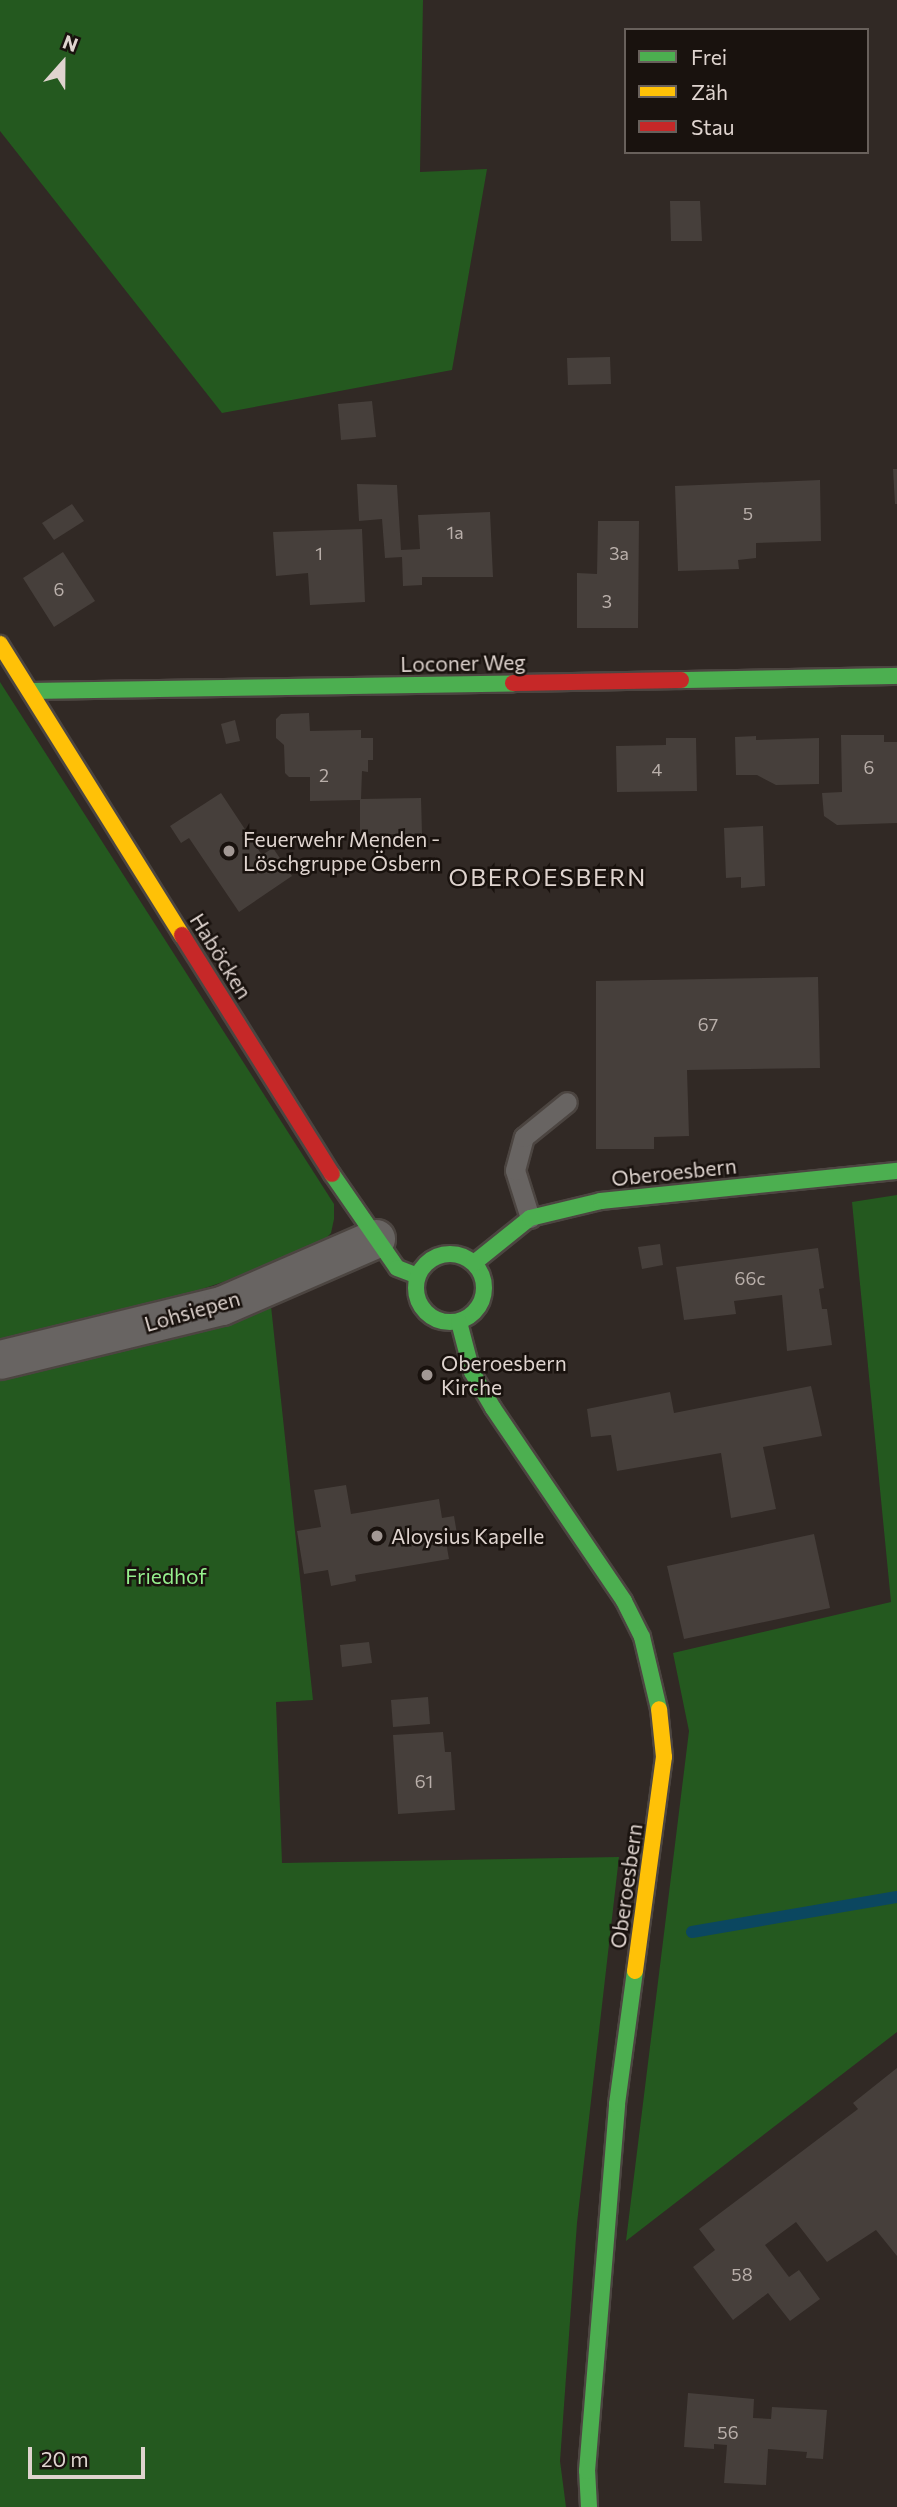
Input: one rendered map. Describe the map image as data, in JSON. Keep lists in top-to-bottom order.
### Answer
{
  "streets": {
    "street": [
      "Loconer Weg",
      "Haböcken",
      "Oberoesbern",
      "Lohsiepen"
    ]
  },
  "crossings": [
    ["Loconer Weg", "Haböcken"],
    ["Haböcken", "Oberoesbern"],
    ["Haböcken", "Lohsiepen"]
  ],
  "districts": ["OBEROESBERN"],
  "parks": ["Friedhof"],
  "places": ["Feuerwehr Menden - Löschgruppe Ösbern", "Oberoesbern Kirche", "Aloysius Kapelle"],
  "house_numbers": [
    "5",
    "1a",
    "1",
    "3a",
    "6",
    "3",
    "6",
    "4",
    "2",
    "67",
    "66c",
    "61",
    "58",
    "56"
  ],
  "legend": ["Frei", "Zäh", "Stau"],
  "scale_bar": "20 m",
  "north": "top"
}
